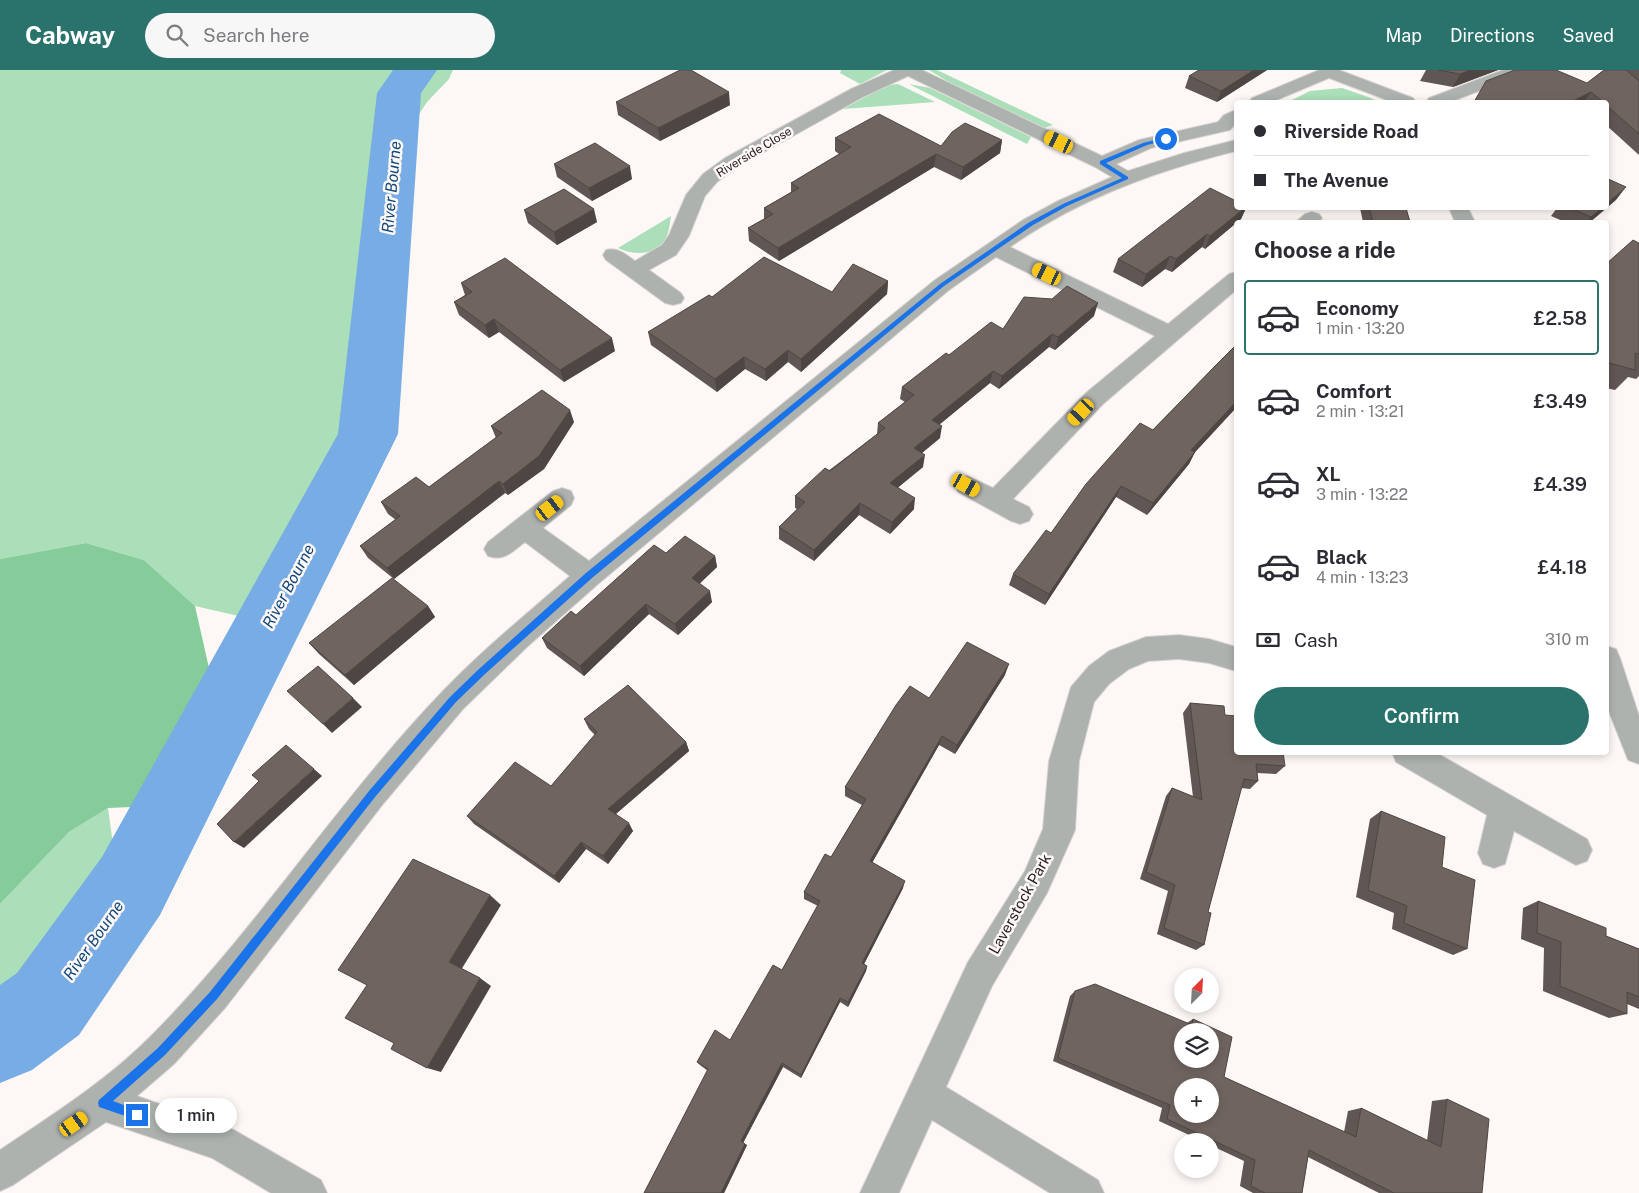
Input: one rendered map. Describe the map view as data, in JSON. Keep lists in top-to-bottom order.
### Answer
{
  "streets": {
    "street": ["Riverside Close", "Laverstock Park"]
  },
  "water": ["River Bourne"],
  "north": "top right",
  "page": {
    "header": "Cabway",
    "search": "Search here",
    "nav": ["Map", "Directions", "Saved"],
    "banner": ["Riverside Road", "The Avenue"],
    "heading": "Choose a ride",
    "list": [
      {
        "name": "Economy",
        "note": "1 min · 13:20",
        "value": "£2.58"
      },
      {
        "name": "Comfort",
        "note": "2 min · 13:21",
        "value": "£3.49"
      },
      {
        "name": "XL",
        "note": "3 min · 13:22",
        "value": "£4.39"
      },
      {
        "name": "Black",
        "note": "4 min · 13:23",
        "value": "£4.18"
      }
    ],
    "pay": ["Cash", "310 m"],
    "buttons": "Confirm",
    "map_buttons": ["+", "−"],
    "bubble": "1 min"
  }
}
